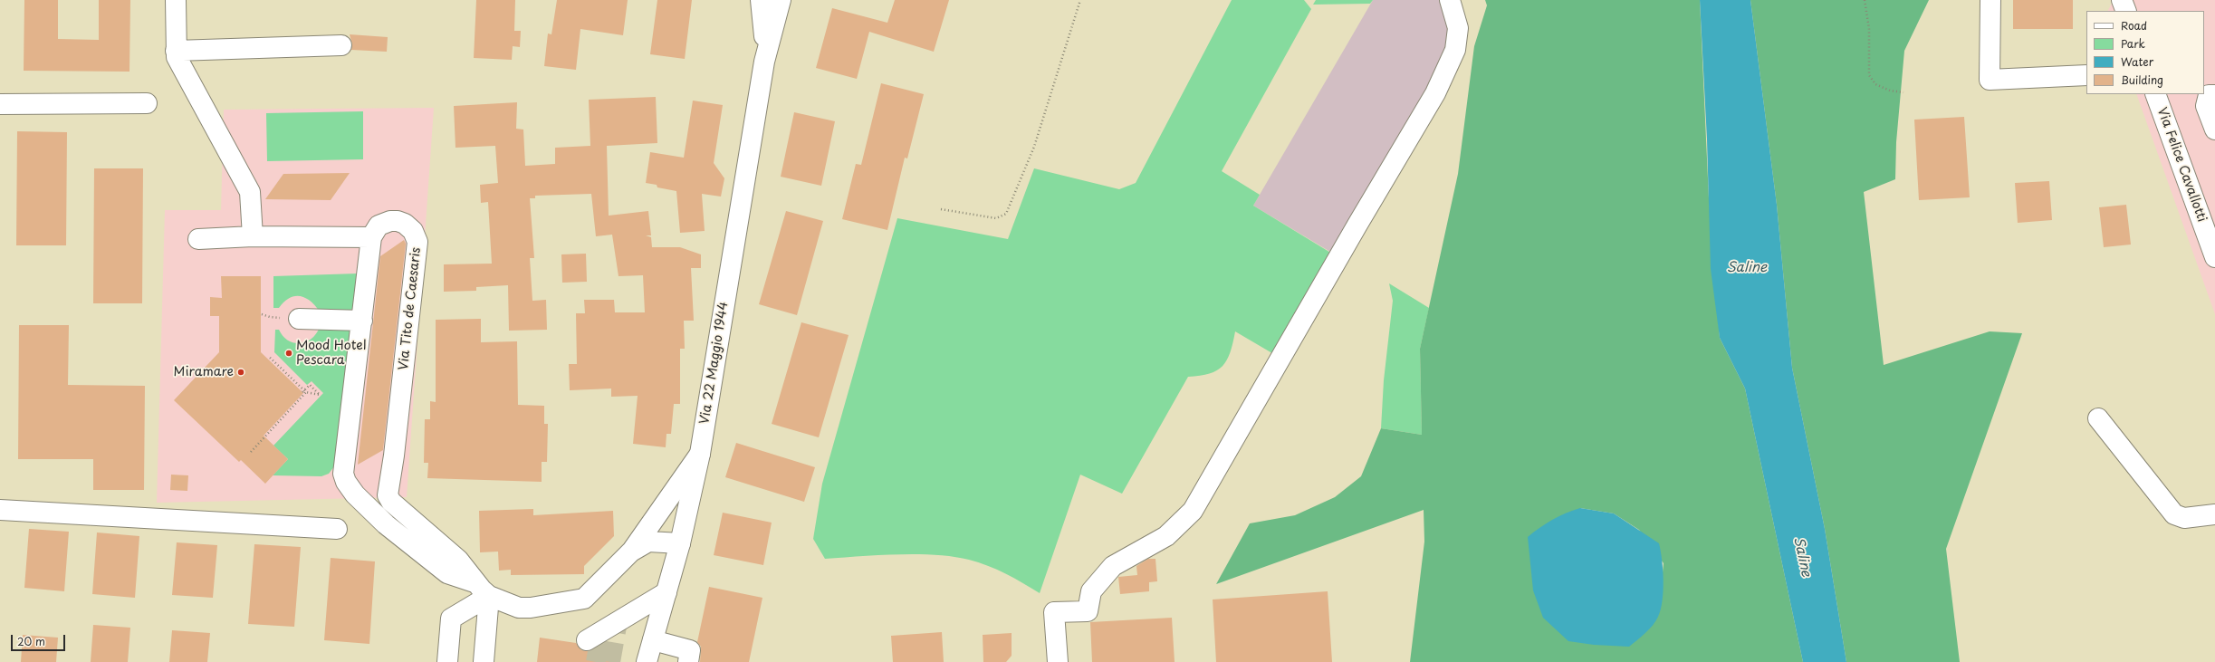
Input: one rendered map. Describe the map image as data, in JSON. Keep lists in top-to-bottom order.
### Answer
{
  "streets": {
    "street": ["Via Felice Cavallotti", "Via Tito de Caesaris", "Via 22 Maggio 1944"]
  },
  "crossings": [
    ["Via Tito de Caesaris", "Via 22 Maggio 1944"]
  ],
  "water": ["Saline"],
  "places": ["Mood Hotel Pescara", "Miramare"],
  "legend": [
    "Road",
    "Park",
    "Water",
    "Building"
  ],
  "scale_bar": "20 m"
}
